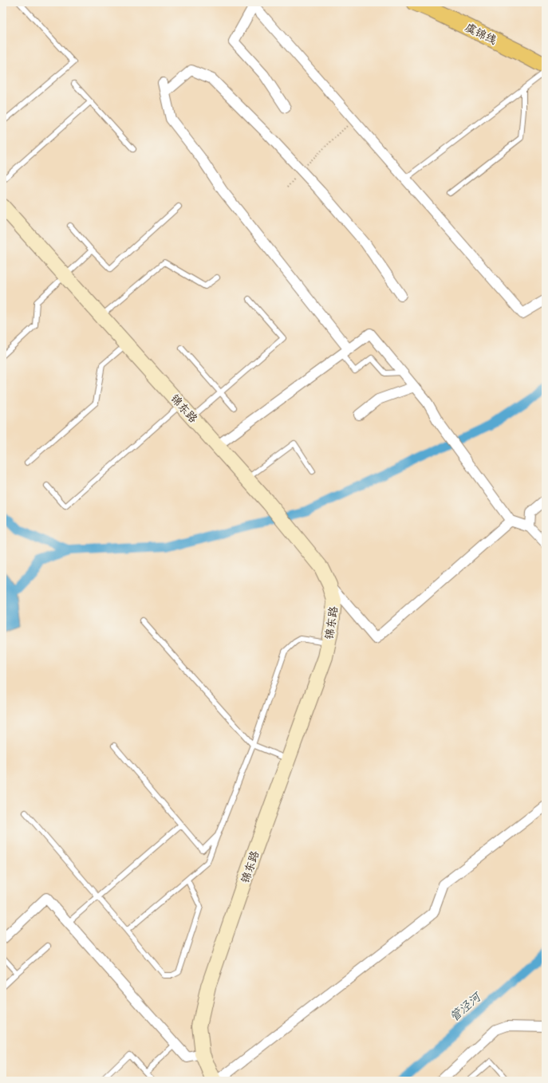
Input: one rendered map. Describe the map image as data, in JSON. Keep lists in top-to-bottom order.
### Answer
{
  "streets": {
    "main road": ["虞锦线", "锦东路"]
  },
  "water": ["管泾河"]
}
